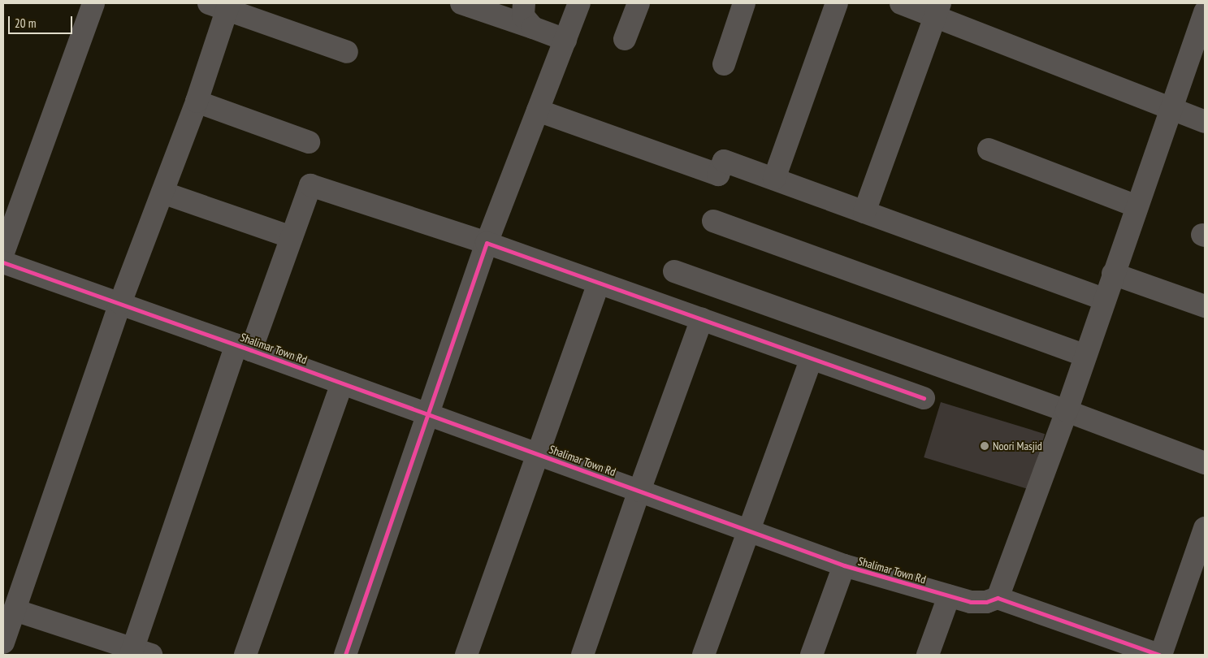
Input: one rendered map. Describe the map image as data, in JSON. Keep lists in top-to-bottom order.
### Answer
{
  "streets": {
    "street": ["Shalimar Town Rd"]
  },
  "places": ["Noori Masjid"],
  "scale_bar": "20 m"
}
